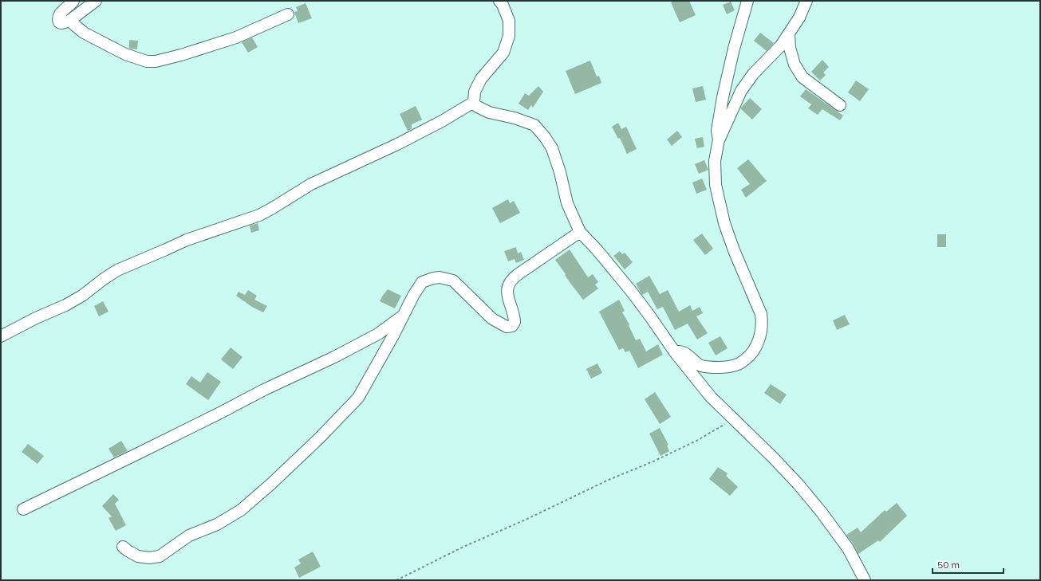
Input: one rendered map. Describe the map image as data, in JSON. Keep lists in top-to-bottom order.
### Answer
{
  "scale_bar": "50 m"
}
